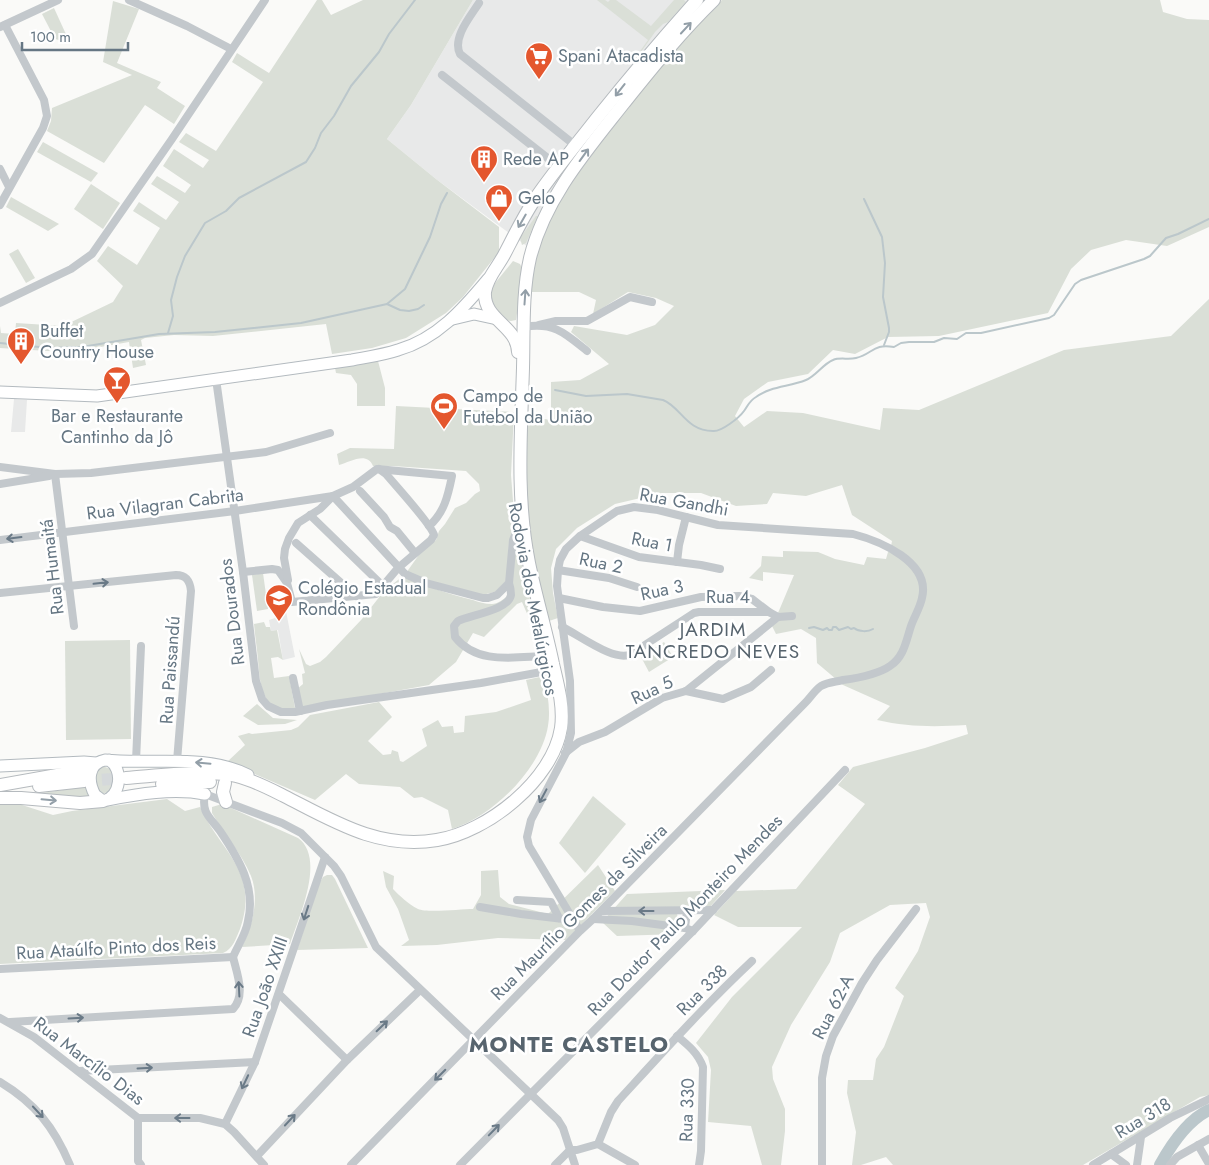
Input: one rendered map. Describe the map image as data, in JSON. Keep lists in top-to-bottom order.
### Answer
{
  "streets": {
    "main road": ["Rodovia dos Metalúrgicos"],
    "street": [
      "Rua Gandhi",
      "Rua Vilagran Cabrita",
      "Rua 1",
      "Rua 2",
      "Rua Humaitá",
      "Rua 3",
      "Rua 4",
      "Rua Dourados",
      "Rua Paissandú",
      "Rua 5",
      "Rua Maurílio Gomes da Silveira",
      "Rua Doutor Paulo Monteiro Mendes",
      "Rua Ataúlfo Pinto dos Reis",
      "Rua João XXIII",
      "Rua 338",
      "Rua 62-A",
      "Rua Marcílio Dias",
      "Rua 330",
      "Rua 318"
    ]
  },
  "crossings": [
    ["Rua Gandhi", "Rua 1"],
    ["Rua Gandhi", "Rua 2"],
    ["Rua Gandhi", "Rua 3"],
    ["Rua Gandhi", "Rua 4"],
    ["Rua Gandhi", "Rodovia dos Metalúrgicos"],
    ["Rua Gandhi", "Rua 5"],
    ["Rua Gandhi", "Rua Maurílio Gomes da Silveira"],
    ["Rua Vilagran Cabrita", "Rua Humaitá"],
    ["Rua Vilagran Cabrita", "Rua Dourados"],
    ["Rua 3", "Rua 4"],
    ["Rua 4", "Rua 5"],
    ["Rodovia dos Metalúrgicos", "Rua Dourados"],
    ["Rodovia dos Metalúrgicos", "Rua 5"],
    ["Rua João XXIII", "Rua Marcílio Dias"],
    ["Rua 338", "Rua 330"]
  ],
  "districts": ["JARDIM TANCREDO NEVES", "MONTE CASTELO"],
  "places": {
    "supermarket": ["Spani Atacadista"],
    "building": ["Rede AP", "Buffet Country House"],
    "shop": ["Gelo"],
    "bar": ["Bar e Restaurante Cantinho da Jô"],
    "sports": ["Campo de Futebol da União"],
    "school or university": ["Colégio Estadual Rondônia"]
  },
  "scale_bar": "100 m"
}
